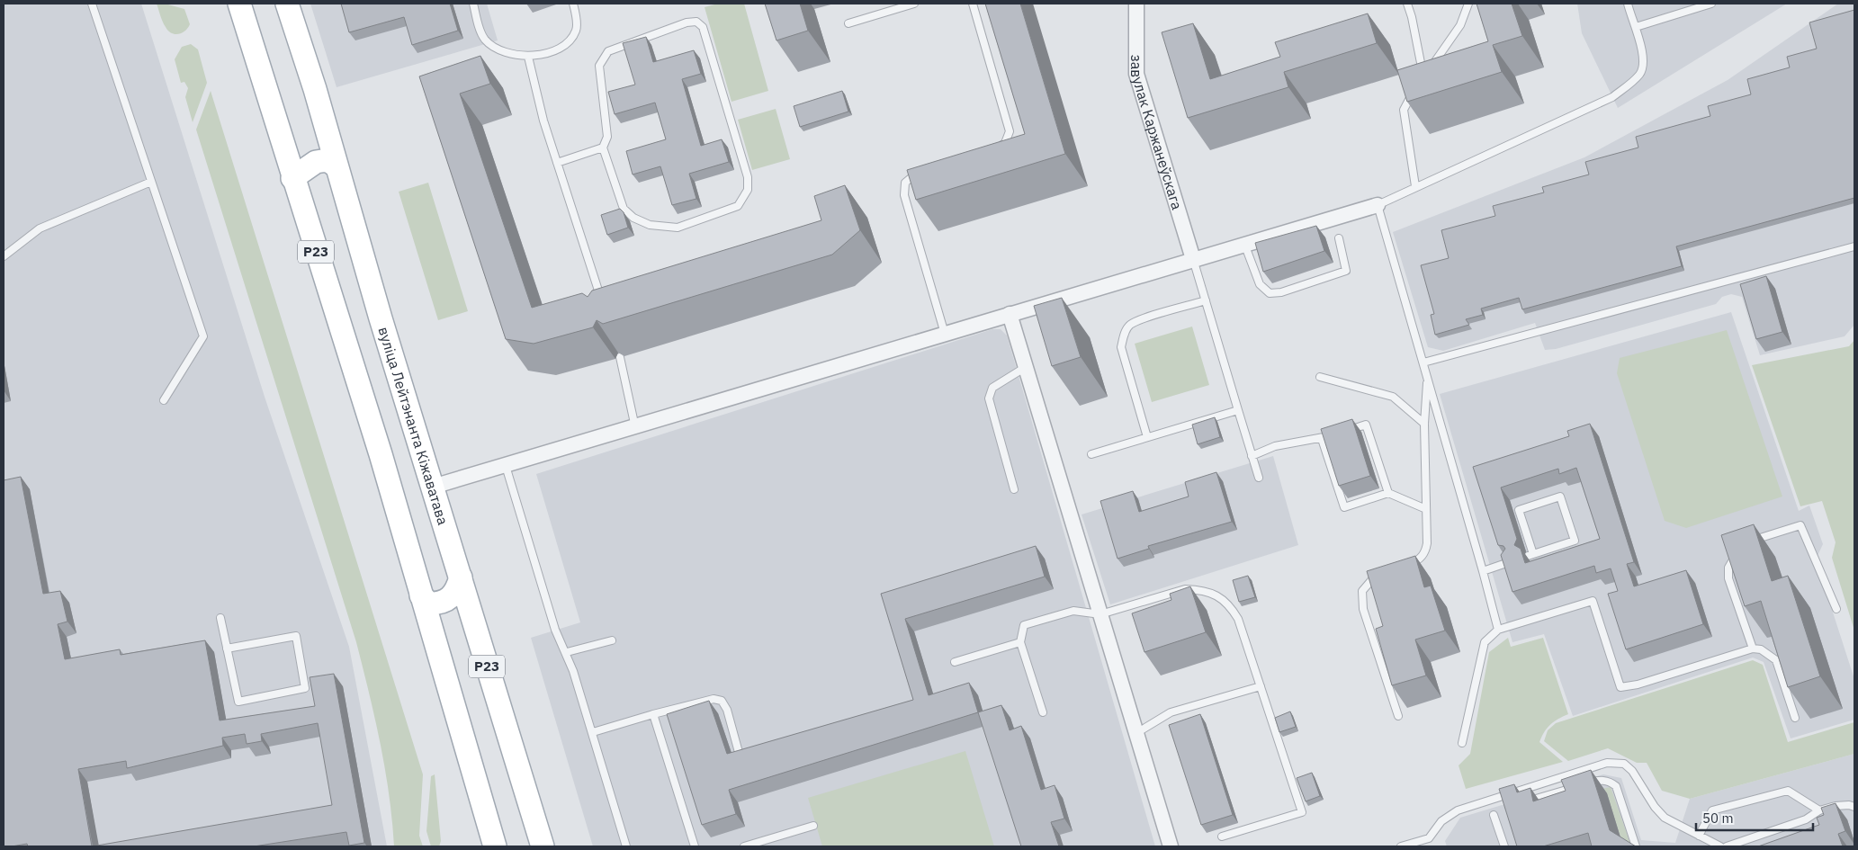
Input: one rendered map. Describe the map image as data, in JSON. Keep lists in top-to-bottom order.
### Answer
{
  "streets": {
    "main road": ["Р23", "вуліца Лейтэнанта Кіжаватава"],
    "street": ["завулак Каржанеўскага"]
  },
  "scale_bar": "50 m"
}
